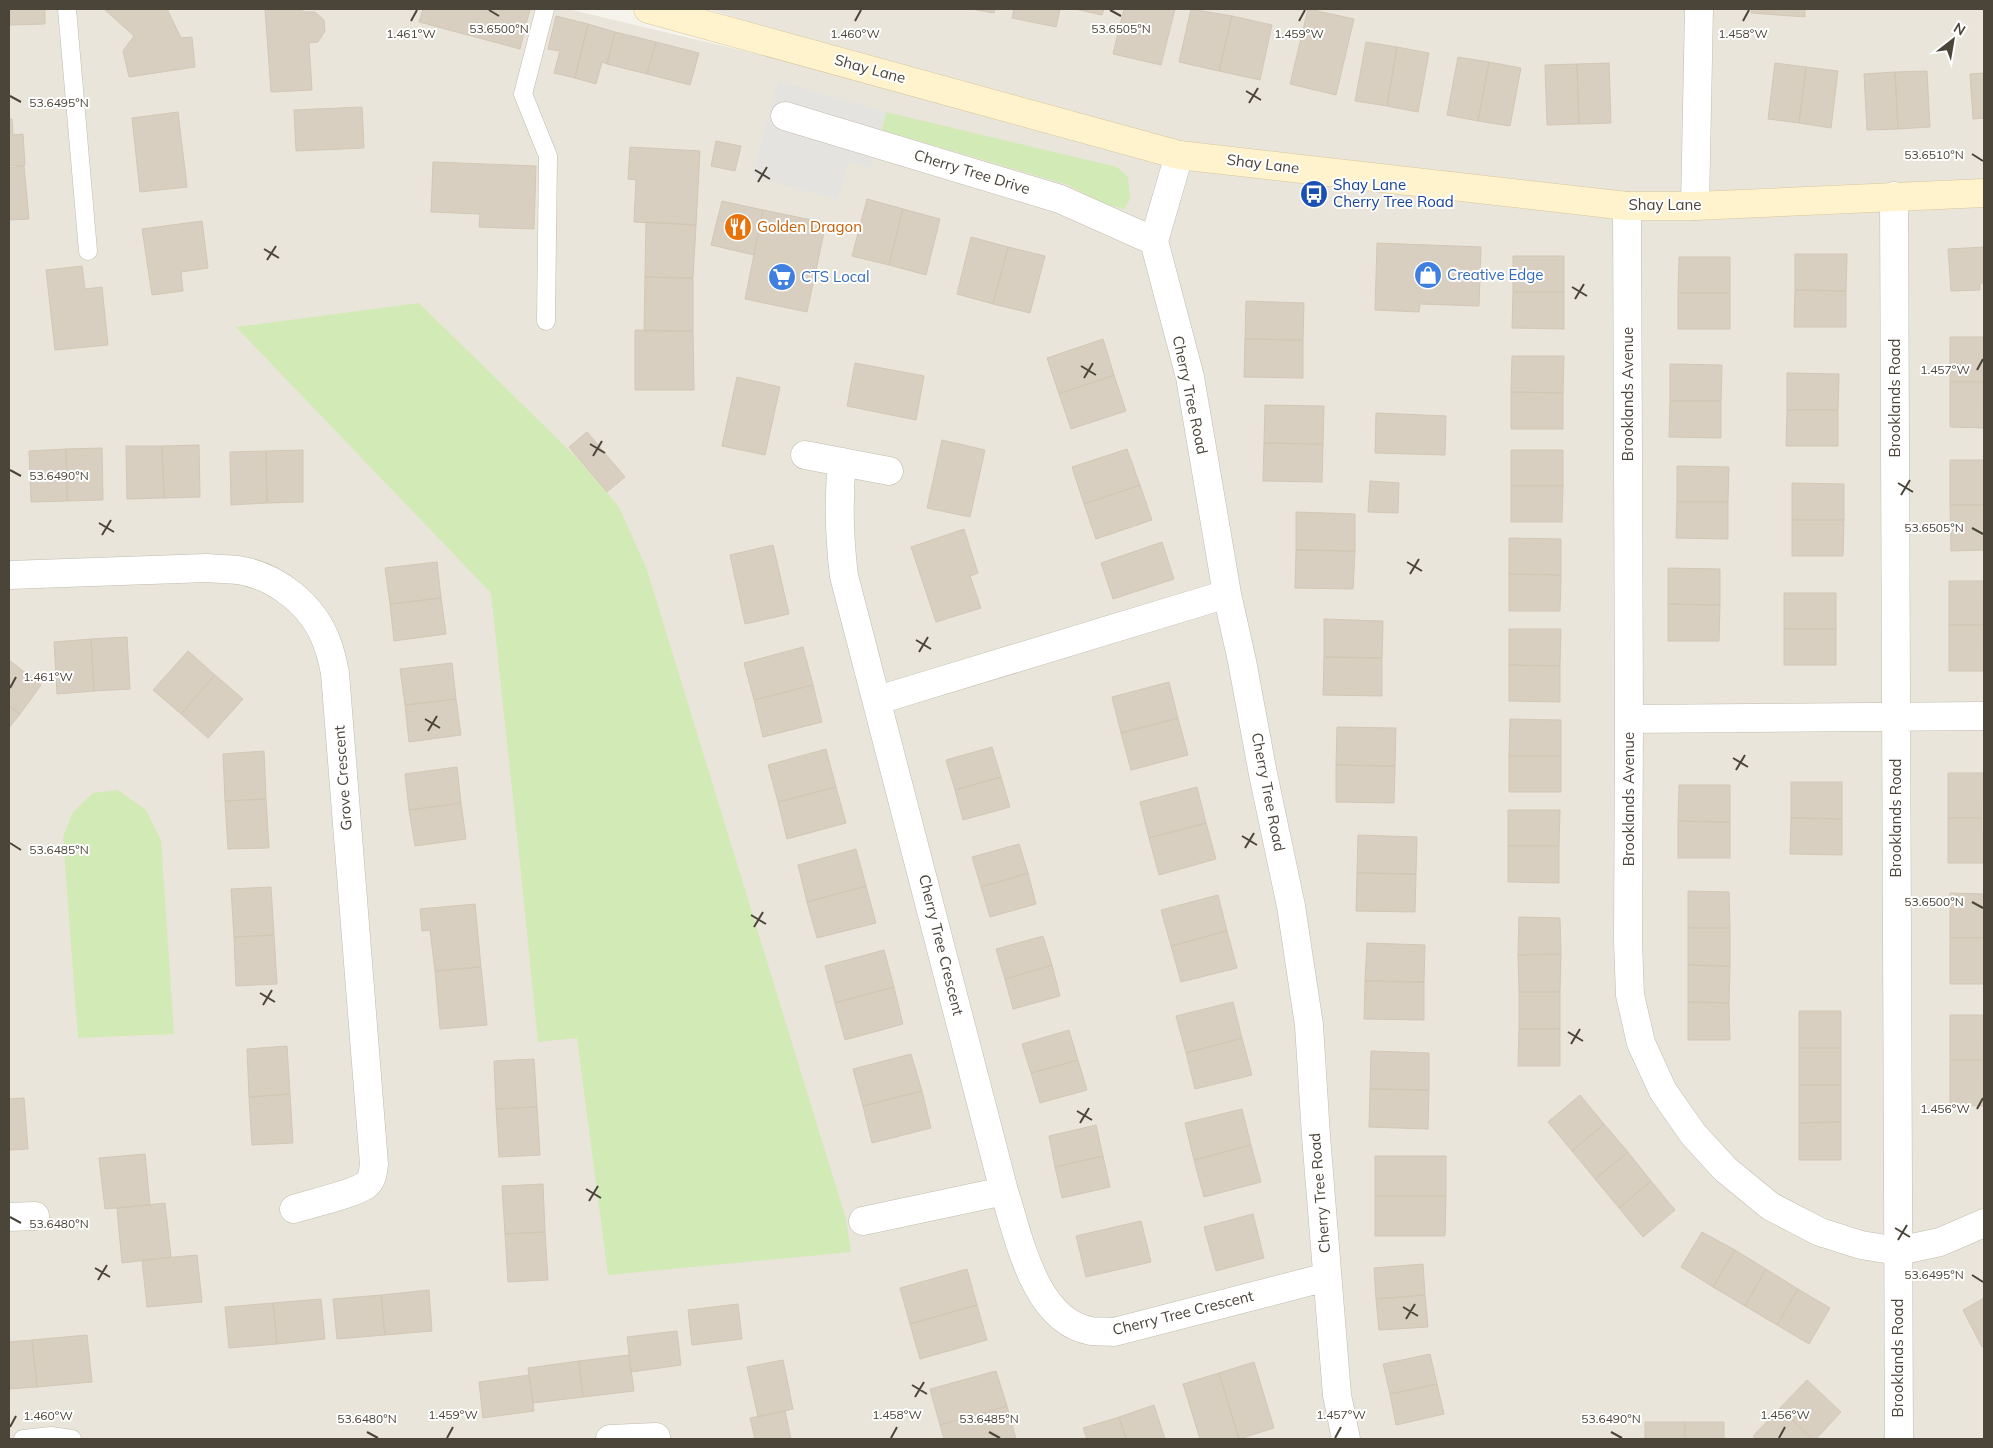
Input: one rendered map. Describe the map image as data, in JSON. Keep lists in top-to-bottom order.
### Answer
{
  "streets": {
    "main road": ["Shay Lane"],
    "street": [
      "Cherry Tree Drive",
      "Brooklands Avenue",
      "Cherry Tree Road",
      "Brooklands Road",
      "Grove Crescent",
      "Cherry Tree Crescent"
    ]
  },
  "crossings": [
    ["Shay Lane", "Brooklands Avenue"],
    ["Shay Lane", "Brooklands Road"],
    ["Cherry Tree Drive", "Cherry Tree Road"],
    ["Brooklands Avenue", "Brooklands Road"],
    ["Cherry Tree Road", "Cherry Tree Crescent"]
  ],
  "places": {
    "bus stop": ["Shay Lane Cherry Tree Road"],
    "restaurant": ["Golden Dragon"],
    "shop": ["Creative Edge"],
    "supermarket": ["CTS Local"]
  },
  "north": "top right",
  "coordinates": [
    "53.6500°N",
    "53.6505°N",
    "1.461°W",
    "1.460°W",
    "1.459°W",
    "1.458°W",
    "53.6495°N",
    "53.6510°N",
    "1.457°W",
    "53.6490°N",
    "53.6485°N",
    "1.456°W",
    "53.6480°N"
  ]
}
